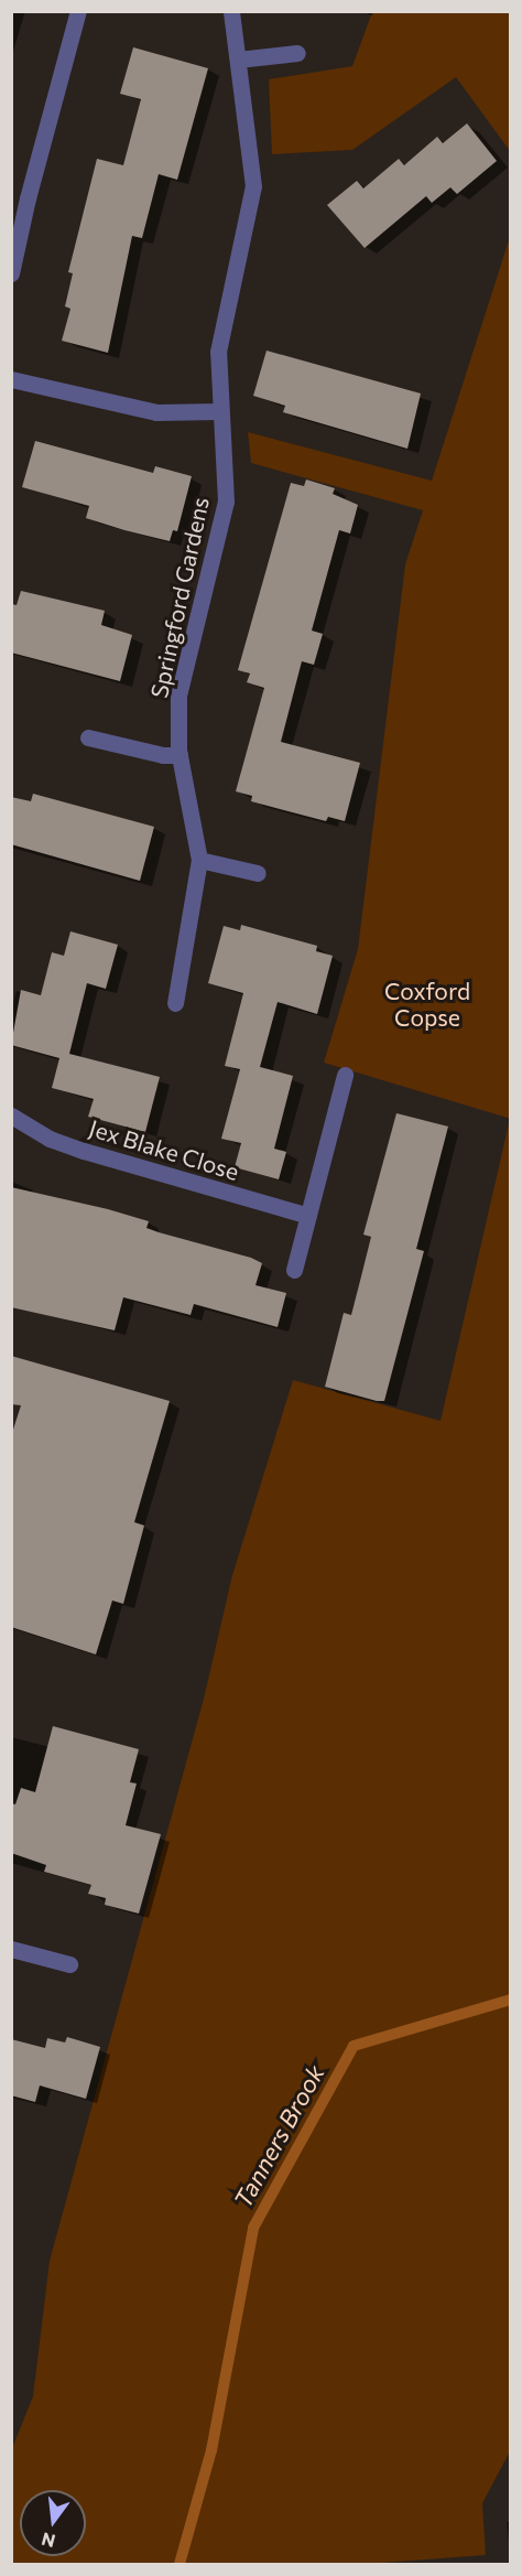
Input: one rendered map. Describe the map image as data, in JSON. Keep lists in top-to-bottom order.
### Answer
{
  "streets": {
    "street": ["Springford Gardens", "Jex Blake Close"]
  },
  "water": ["Tanners Brook"],
  "parks": ["Coxford Copse"],
  "north": "bottom"
}
